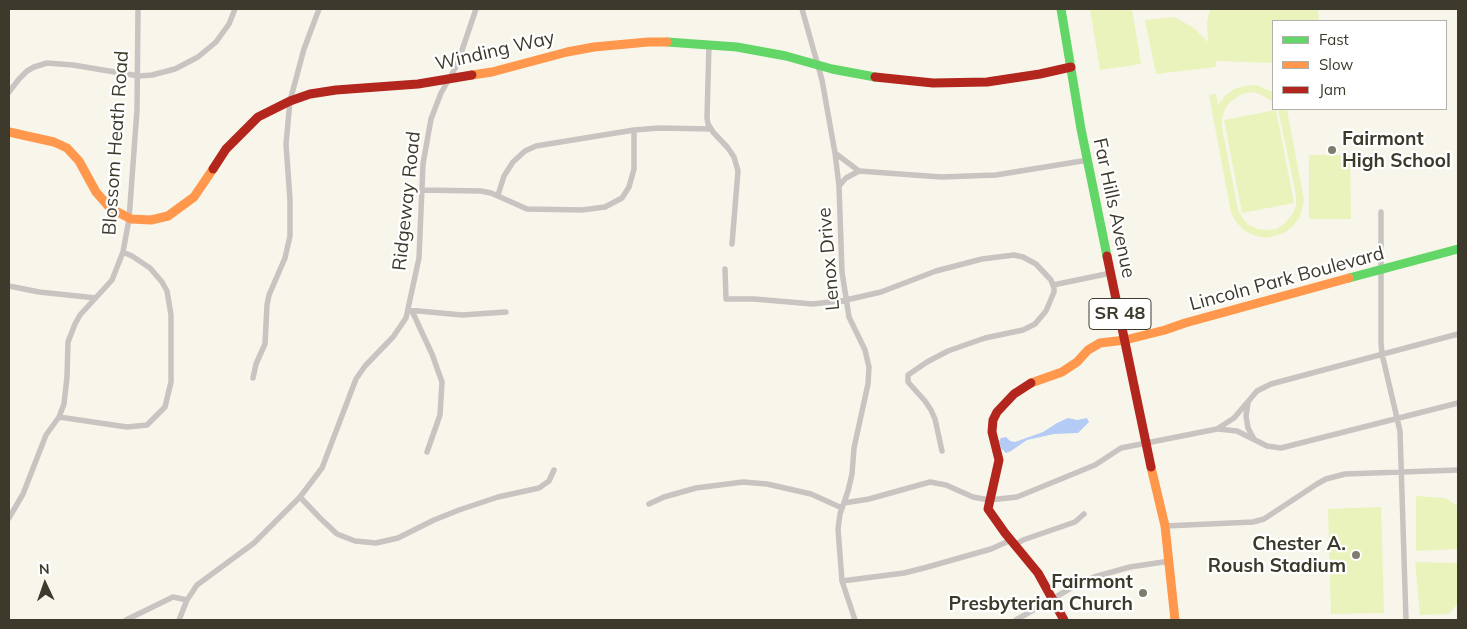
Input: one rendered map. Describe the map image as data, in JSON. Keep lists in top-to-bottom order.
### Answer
{
  "streets": {
    "street": [
      "Winding Way",
      "Blossom Heath Road",
      "Ridgeway Road",
      "Far Hills Avenue",
      "Lenox Drive",
      "Lincoln Park Boulevard",
      "SR 48"
    ]
  },
  "crossings": [
    ["Winding Way", "Blossom Heath Road"],
    ["Winding Way", "Ridgeway Road"],
    ["Winding Way", "Far Hills Avenue"],
    ["Winding Way", "Lenox Drive"],
    ["Far Hills Avenue", "Lincoln Park Boulevard"]
  ],
  "places": ["Fairmont High School", "Chester A. Roush Stadium", "Fairmont Presbyterian Church"],
  "legend": ["Fast", "Slow", "Jam"],
  "north": "top"
}
